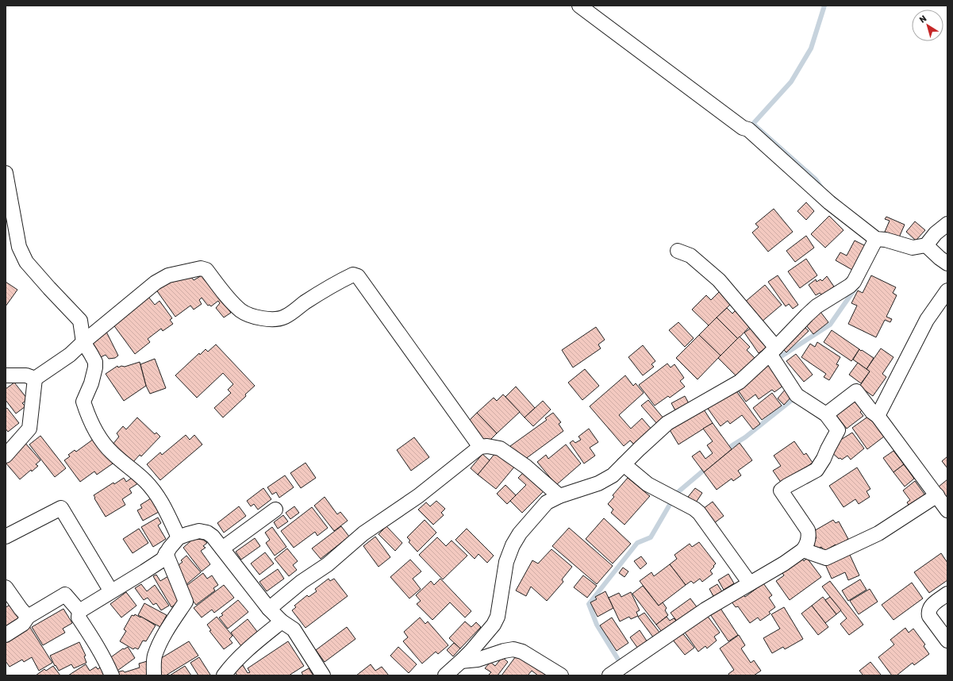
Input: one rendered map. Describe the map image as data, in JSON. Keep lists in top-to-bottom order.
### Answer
{
  "north": "top left"
}
